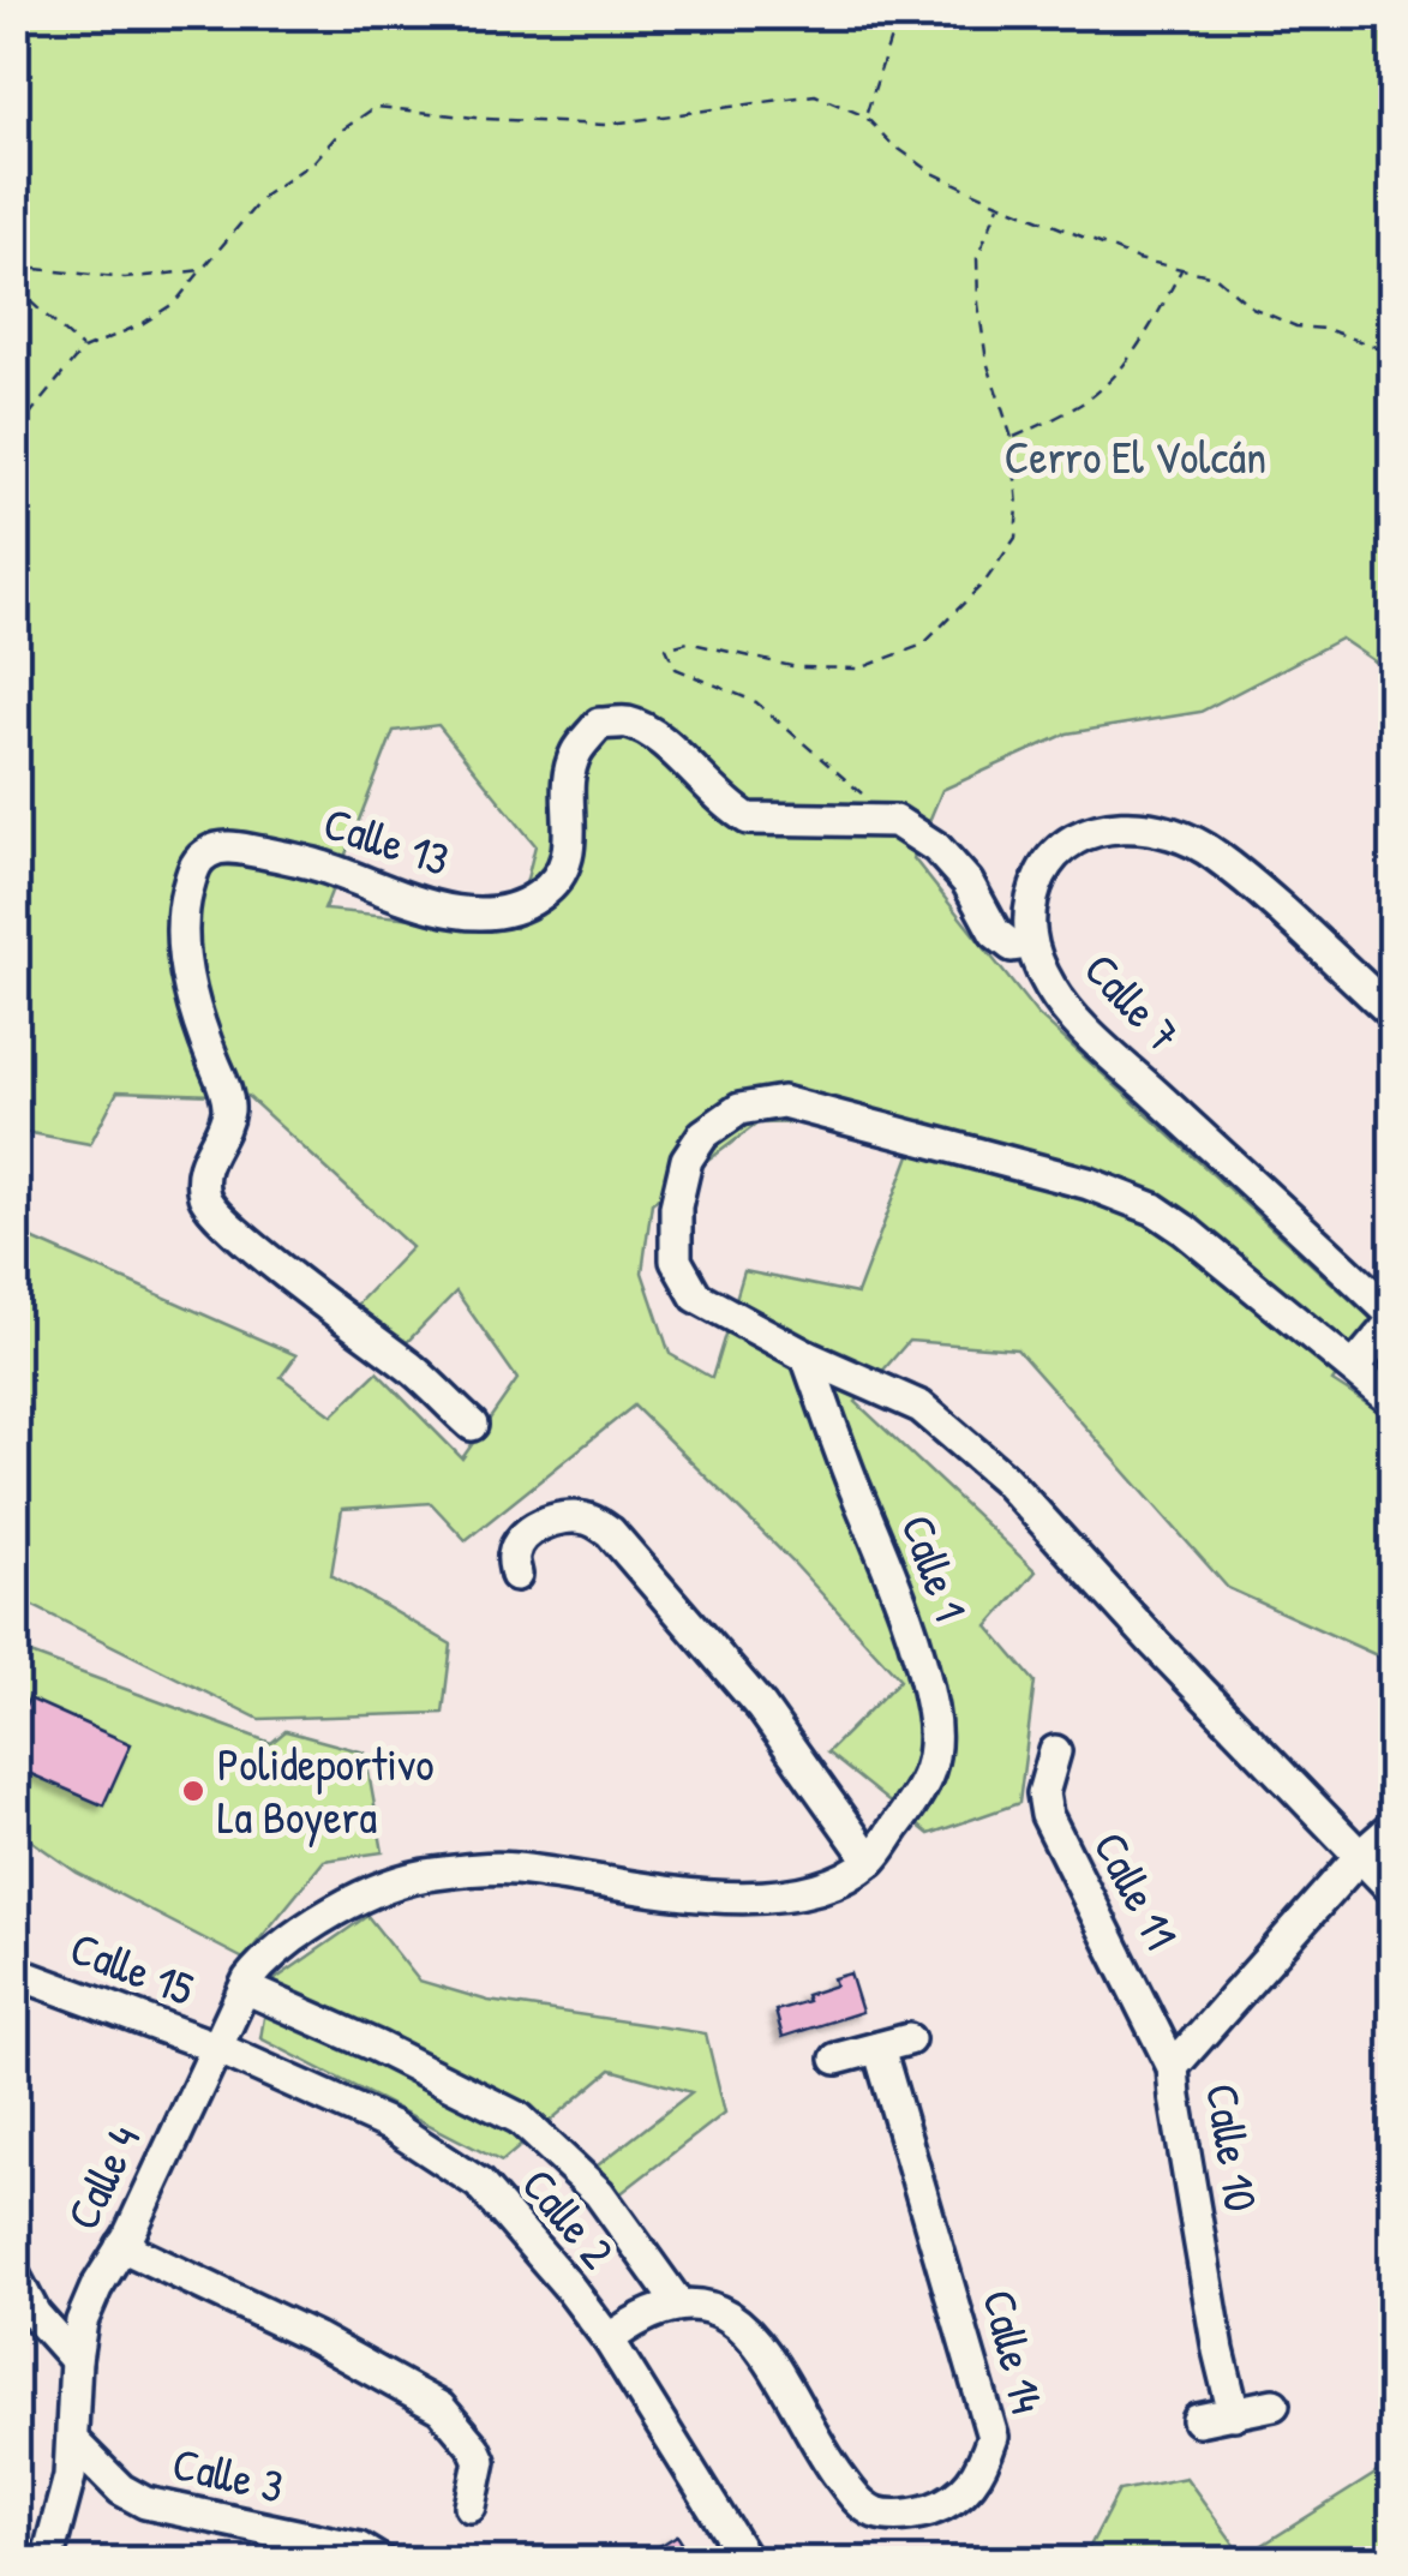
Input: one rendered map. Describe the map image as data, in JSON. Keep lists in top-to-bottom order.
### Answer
{
  "streets": {
    "street": [
      "Calle 13",
      "Calle 7",
      "Calle 1",
      "Calle 11",
      "Calle 15",
      "Calle 10",
      "Calle 4",
      "Calle 2",
      "Calle 14",
      "Calle 3"
    ]
  },
  "crossings": [
    ["Calle 1", "Calle 15"],
    ["Calle 1", "Calle 10"],
    ["Calle 1", "Calle 4"],
    ["Calle 1", "Calle 2"],
    ["Calle 11", "Calle 10"],
    ["Calle 15", "Calle 4"],
    ["Calle 15", "Calle 2"],
    ["Calle 4", "Calle 2"],
    ["Calle 4", "Calle 3"]
  ],
  "parks": ["Cerro El Volcán"],
  "places": ["Polideportivo La Boyera"]
}
